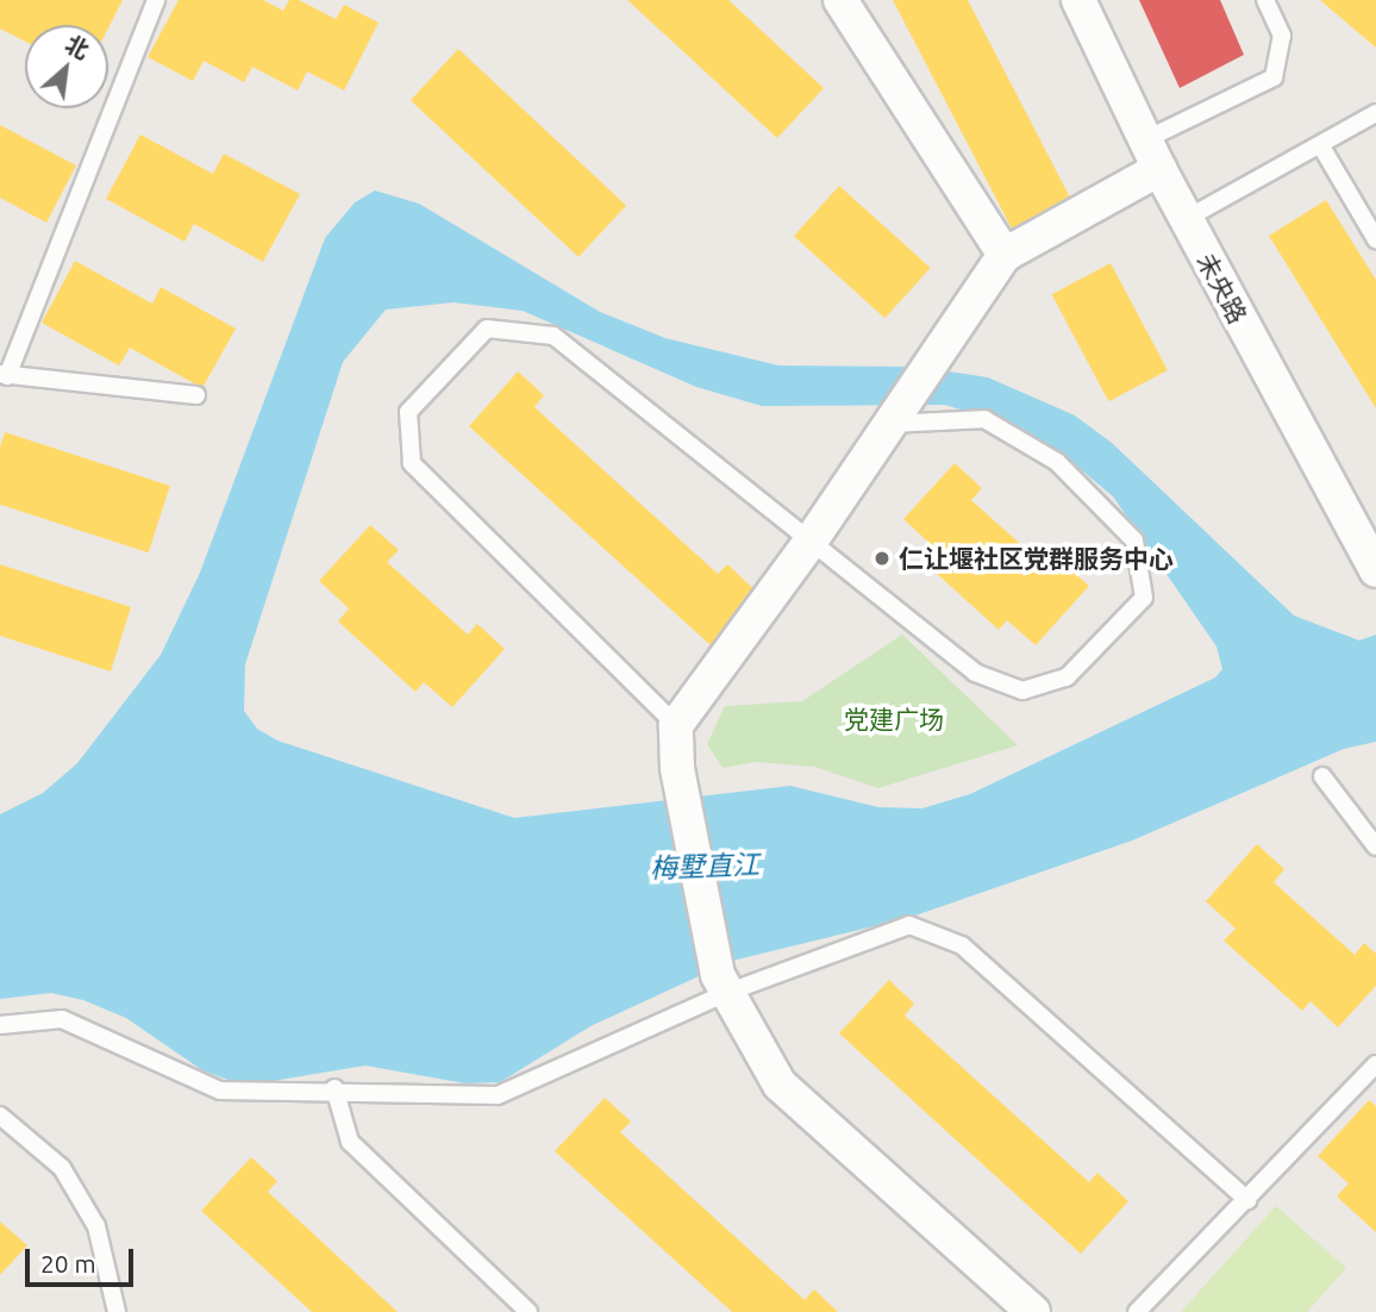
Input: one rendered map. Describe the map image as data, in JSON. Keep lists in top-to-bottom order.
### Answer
{
  "streets": {
    "street": ["未央路"]
  },
  "water": ["梅墅直江"],
  "parks": ["党建广场"],
  "places": ["仁让堰社区党群服务中心"],
  "scale_bar": "20 m",
  "north": "top right"
}
